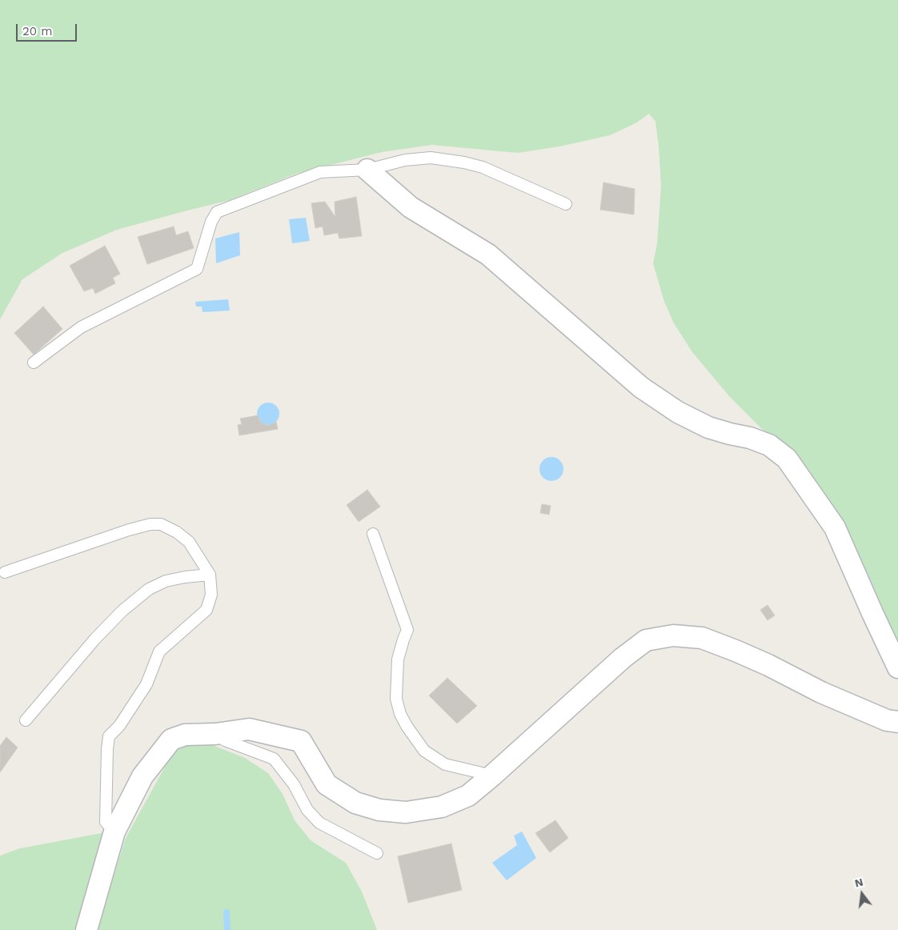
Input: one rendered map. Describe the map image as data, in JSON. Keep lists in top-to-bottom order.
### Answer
{
  "scale_bar": "20 m",
  "north": "top"
}
